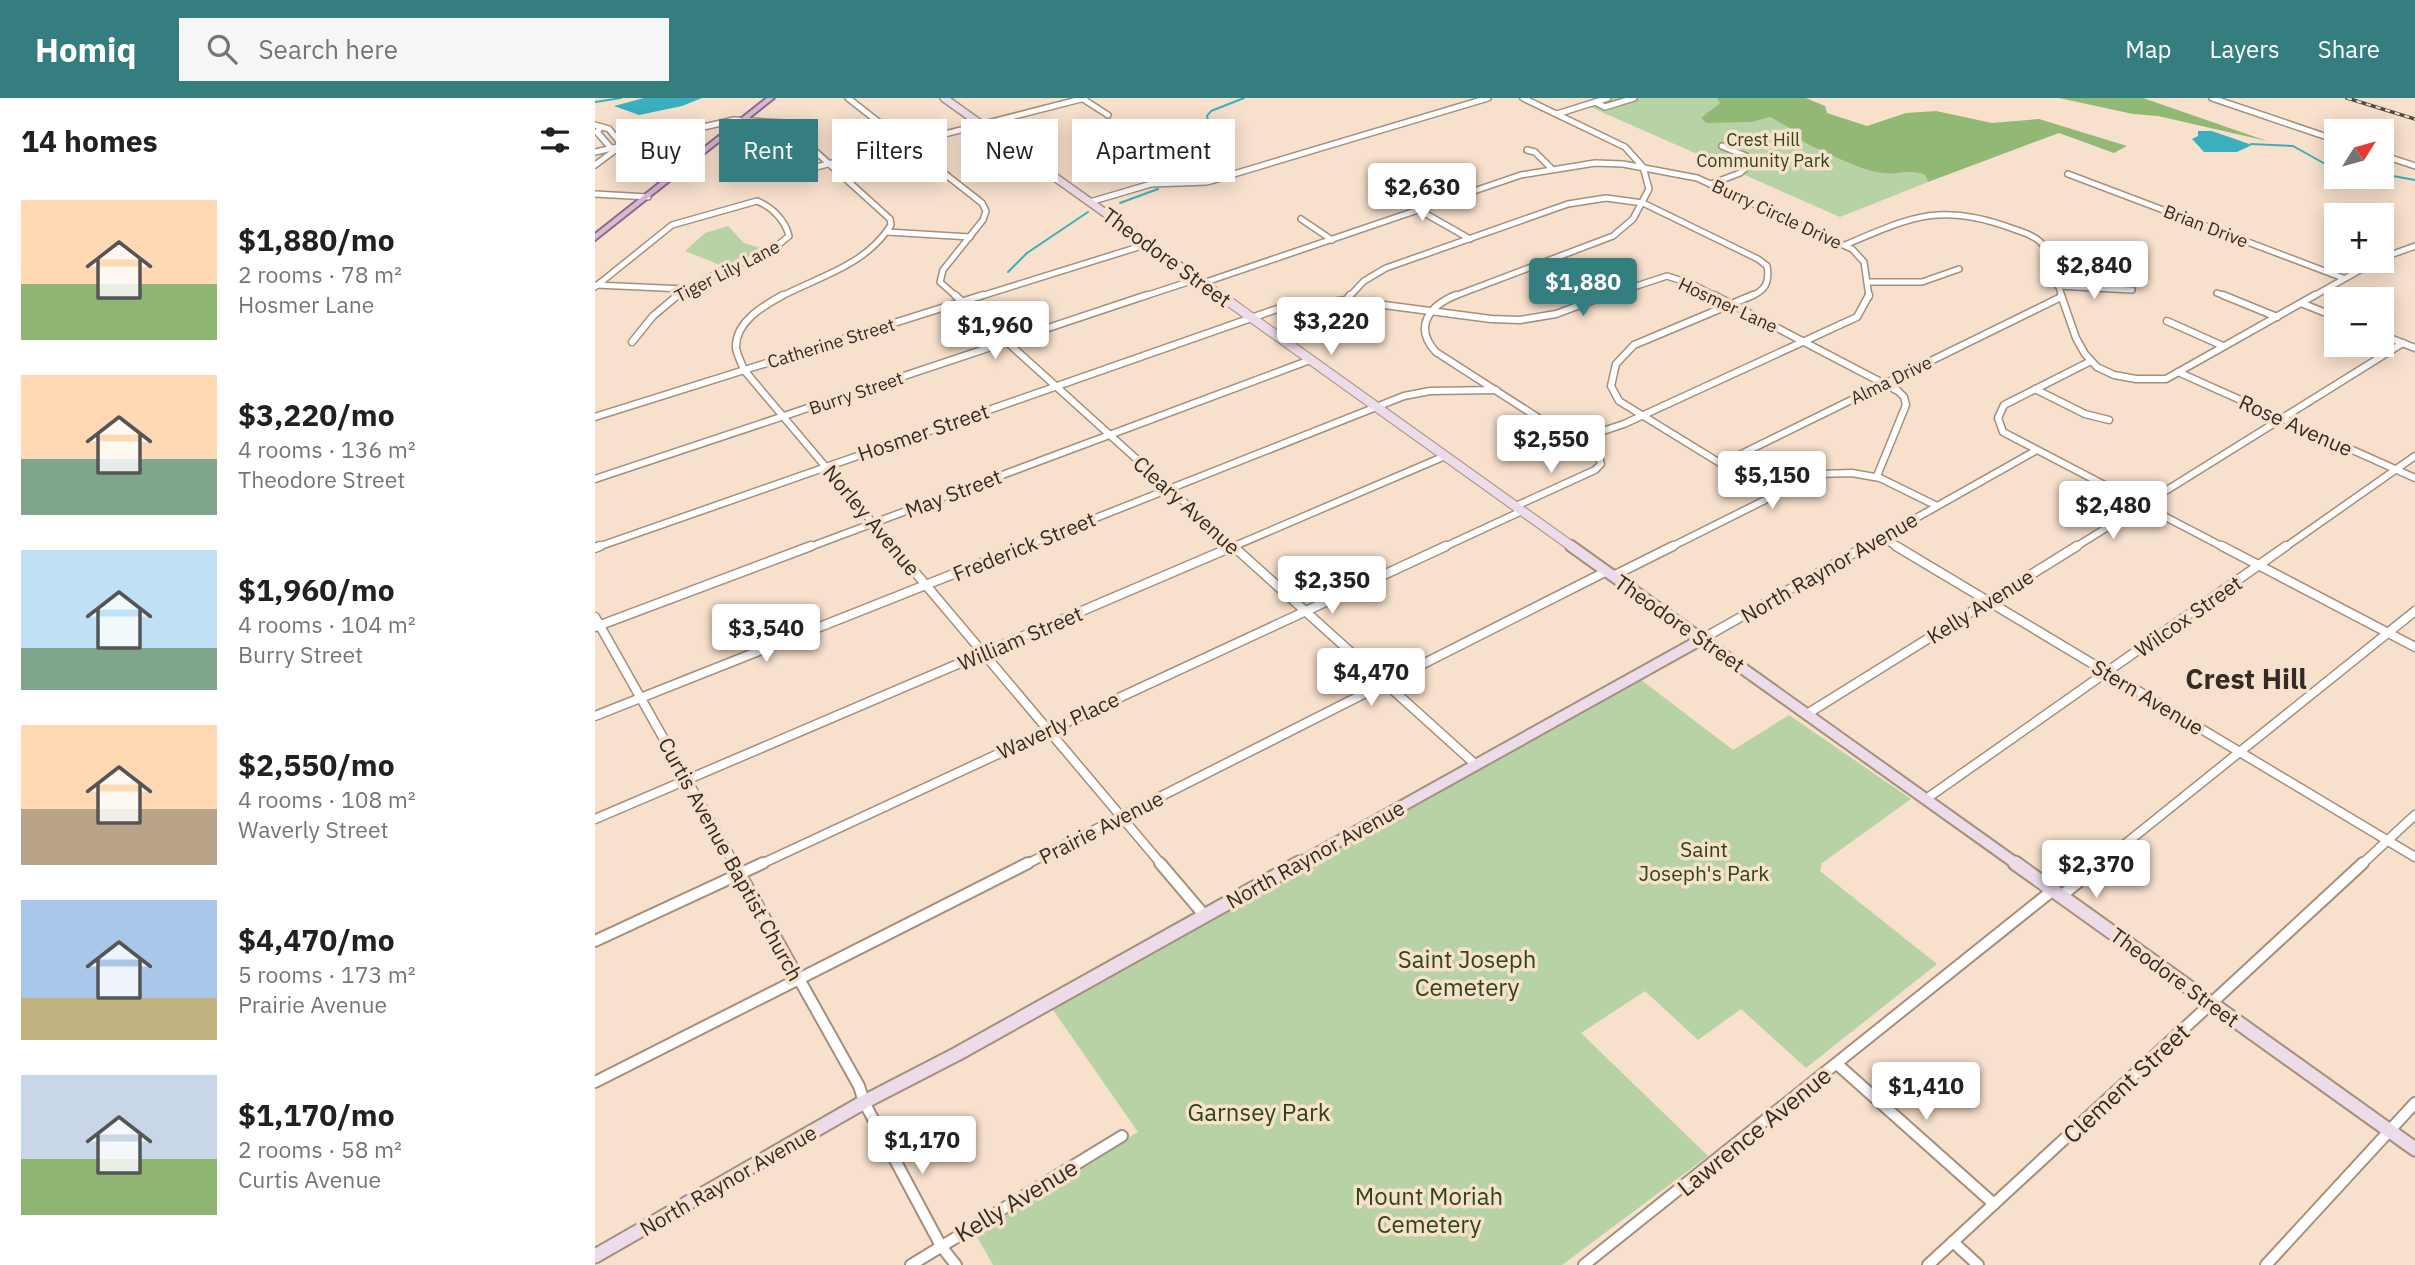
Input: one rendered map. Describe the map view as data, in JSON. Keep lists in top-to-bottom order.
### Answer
{
  "streets": {
    "main road": ["Theodore Street", "North Raynor Avenue"],
    "street": [
      "Burry Circle Drive",
      "Brian Drive",
      "Tiger Lily Lane",
      "Hosmer Lane",
      "Catherine Street",
      "Alma Drive",
      "Burry Street",
      "Rose Avenue",
      "Hosmer Street",
      "May Street",
      "Cleary Avenue",
      "Norley Avenue",
      "Frederick Street",
      "Kelly Avenue",
      "Wilcox Street",
      "William Street",
      "Stern Avenue",
      "Waverly Place",
      "Prairie Avenue",
      "Curtis Avenue Baptist Church",
      "Clement Street",
      "Lawrence Avenue"
    ]
  },
  "crossings": [
    ["Burry Circle Drive", "Theodore Street"],
    ["Burry Circle Drive", "Burry Street"],
    ["Theodore Street", "Hosmer Lane"],
    ["Theodore Street", "Catherine Street"],
    ["Theodore Street", "Burry Street"],
    ["Theodore Street", "Hosmer Street"],
    ["Theodore Street", "May Street"],
    ["Theodore Street", "Frederick Street"],
    ["Theodore Street", "North Raynor Avenue"],
    ["Theodore Street", "Kelly Avenue"],
    ["Theodore Street", "Wilcox Street"],
    ["Theodore Street", "William Street"],
    ["Theodore Street", "Waverly Place"],
    ["Theodore Street", "Prairie Avenue"],
    ["Theodore Street", "Clement Street"],
    ["Theodore Street", "Lawrence Avenue"],
    ["Hosmer Lane", "Alma Drive"],
    ["Hosmer Lane", "Hosmer Street"],
    ["Hosmer Lane", "Prairie Avenue"],
    ["Catherine Street", "Cleary Avenue"],
    ["Catherine Street", "Norley Avenue"],
    ["Burry Street", "Cleary Avenue"],
    ["Burry Street", "Norley Avenue"],
    ["Rose Avenue", "Kelly Avenue"],
    ["Rose Avenue", "Wilcox Street"],
    ["Hosmer Street", "Cleary Avenue"],
    ["Hosmer Street", "Norley Avenue"],
    ["May Street", "Cleary Avenue"],
    ["May Street", "Norley Avenue"],
    ["May Street", "Curtis Avenue Baptist Church"],
    ["Cleary Avenue", "Frederick Street"],
    ["Cleary Avenue", "North Raynor Avenue"],
    ["Cleary Avenue", "William Street"],
    ["Cleary Avenue", "Waverly Place"],
    ["Cleary Avenue", "Prairie Avenue"],
    ["Norley Avenue", "Frederick Street"],
    ["Norley Avenue", "North Raynor Avenue"],
    ["Norley Avenue", "William Street"],
    ["Norley Avenue", "Waverly Place"],
    ["Norley Avenue", "Prairie Avenue"],
    ["Frederick Street", "Curtis Avenue Baptist Church"],
    ["North Raynor Avenue", "Stern Avenue"],
    ["North Raynor Avenue", "Prairie Avenue"],
    ["North Raynor Avenue", "Curtis Avenue Baptist Church"],
    ["Kelly Avenue", "Stern Avenue"],
    ["Kelly Avenue", "Curtis Avenue Baptist Church"],
    ["Wilcox Street", "Stern Avenue"],
    ["William Street", "Curtis Avenue Baptist Church"],
    ["Stern Avenue", "Clement Street"],
    ["Stern Avenue", "Lawrence Avenue"],
    ["Waverly Place", "Curtis Avenue Baptist Church"],
    ["Prairie Avenue", "Curtis Avenue Baptist Church"]
  ],
  "districts": ["Crest Hill"],
  "parks": [
    "Crest Hill Community Park",
    "Saint Joseph's Park",
    "Saint Joseph Cemetery",
    "Garnsey Park",
    "Mount Moriah Cemetery"
  ],
  "north": "top right",
  "page": {
    "header": "Homiq",
    "search": "Search here",
    "nav": ["Map", "Layers", "Share"],
    "heading": "14 homes",
    "map_buttons": ["+", "−"],
    "chip": [
      "Buy",
      "Rent",
      "Filters",
      "New",
      "Apartment"
    ],
    "price": [
      "$2,630",
      "$2,840",
      "$1,880",
      "$3,220",
      "$1,960",
      "$2,550",
      "$5,150",
      "$2,480",
      "$2,350",
      "$3,540",
      "$4,470",
      "$2,370",
      "$1,410",
      "$1,170"
    ],
    "list": [
      {
        "name": "$1,880/mo",
        "note": "2 rooms · 78 m² · Hosmer Lane"
      },
      {
        "name": "$3,220/mo",
        "note": "4 rooms · 136 m² · Theodore Street"
      },
      {
        "name": "$1,960/mo",
        "note": "4 rooms · 104 m² · Burry Street"
      },
      {
        "name": "$2,550/mo",
        "note": "4 rooms · 108 m² · Waverly Street"
      },
      {
        "name": "$4,470/mo",
        "note": "5 rooms · 173 m² · Prairie Avenue"
      },
      {
        "name": "$1,170/mo",
        "note": "2 rooms · 58 m² · Curtis Avenue"
      }
    ]
  }
}
